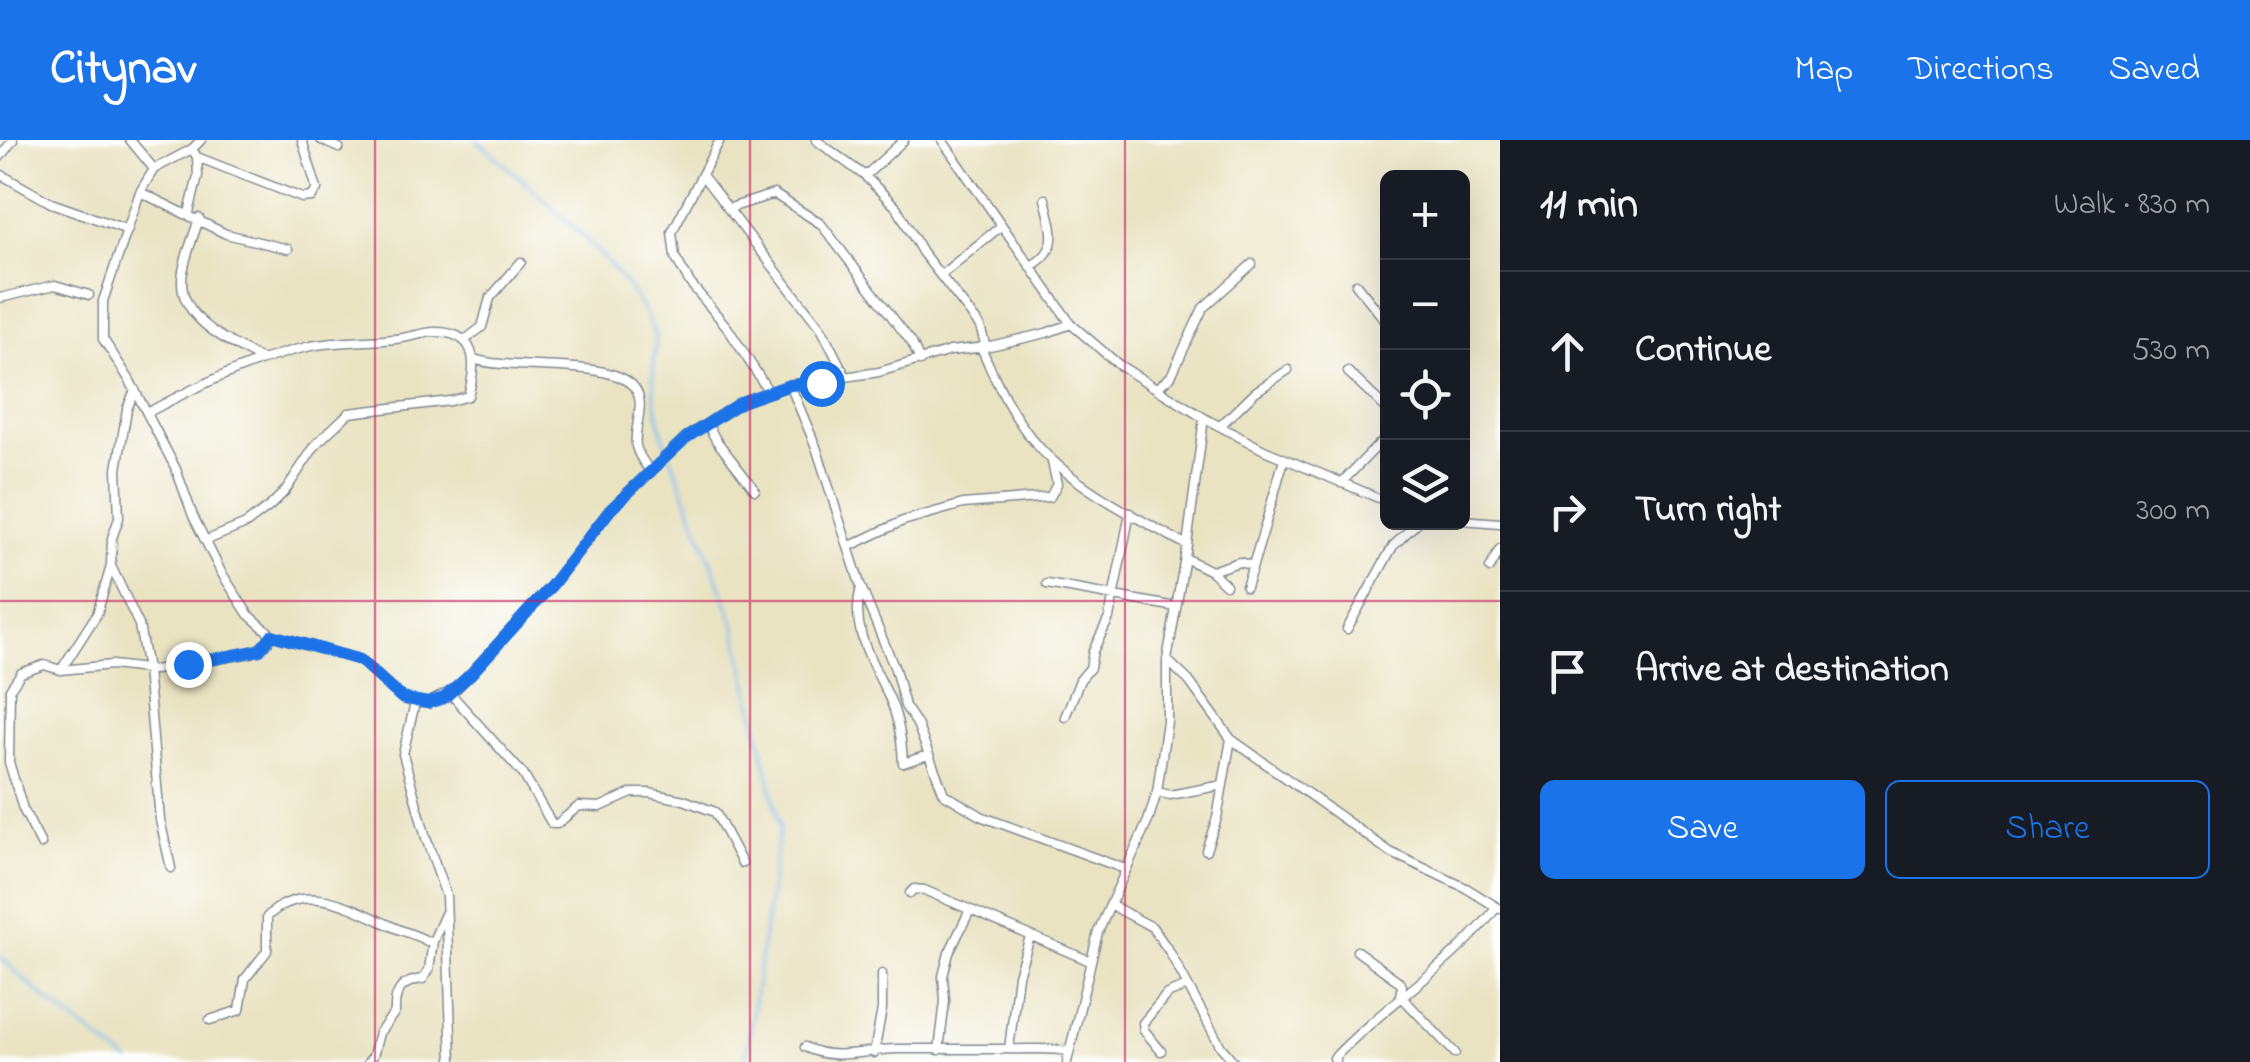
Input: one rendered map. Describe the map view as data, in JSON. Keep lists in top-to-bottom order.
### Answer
{
  "page": {
    "header": "Citynav",
    "nav": ["Map", "Directions", "Saved"],
    "heading": ["11 min", "Walk · 830 m"],
    "map_buttons": ["+", "−"],
    "list": [
      ["Continue", "530 m"],
      ["Turn right", "300 m"],
      "Arrive at destination"
    ],
    "buttons": ["Save", "Share"]
  }
}
